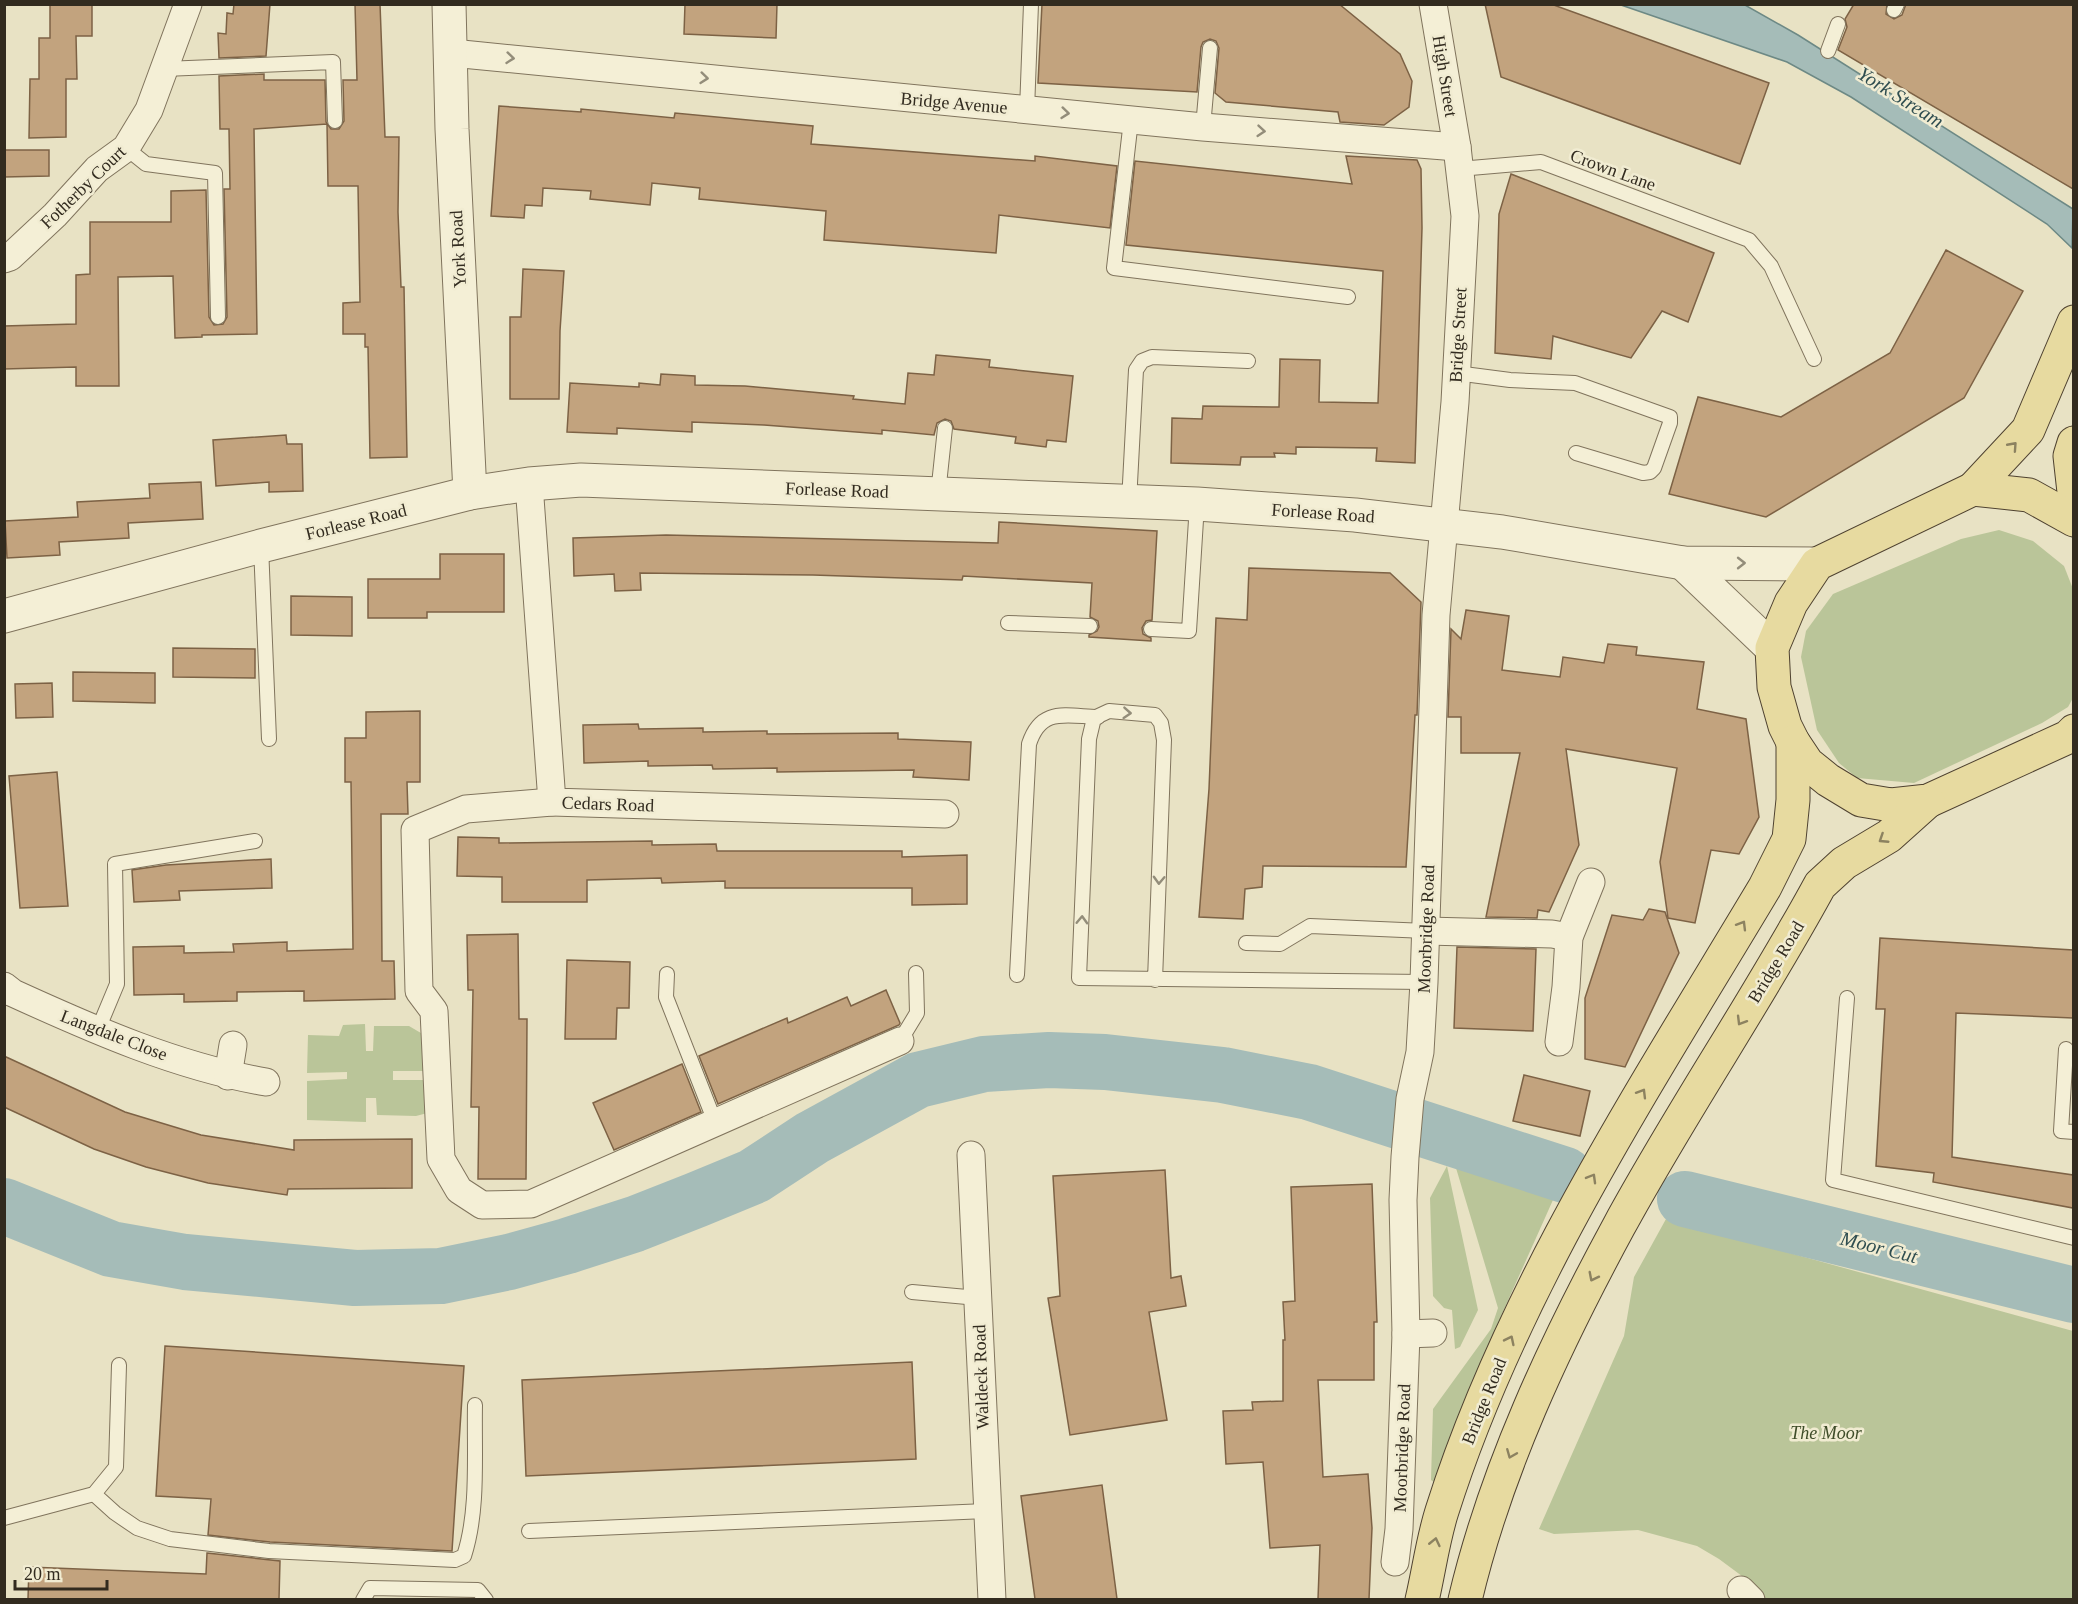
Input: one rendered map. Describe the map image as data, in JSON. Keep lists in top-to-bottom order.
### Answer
{
  "streets": {
    "main road": ["Bridge Road"],
    "street": [
      "High Street",
      "Bridge Avenue",
      "Fotherby Court",
      "York Road",
      "Bridge Street",
      "Forlease Road",
      "Cedars Road",
      "Moorbridge Road",
      "Langdale Close",
      "Waldeck Road"
    ],
    "lane": ["Crown Lane"]
  },
  "crossings": [
    ["High Street", "Bridge Avenue"],
    ["High Street", "Crown Lane"],
    ["High Street", "Bridge Street"],
    ["Bridge Avenue", "Crown Lane"],
    ["Bridge Avenue", "York Road"],
    ["Bridge Avenue", "Bridge Street"],
    ["Crown Lane", "Bridge Street"],
    ["York Road", "Forlease Road"],
    ["Bridge Street", "Forlease Road"],
    ["Bridge Street", "Moorbridge Road"],
    ["Forlease Road", "Cedars Road"],
    ["Forlease Road", "Moorbridge Road"]
  ],
  "one_way": ["Bridge Avenue"],
  "water": ["York Stream", "Moor Cut"],
  "parks": ["The Moor"],
  "scale_bar": "20 m"
}
